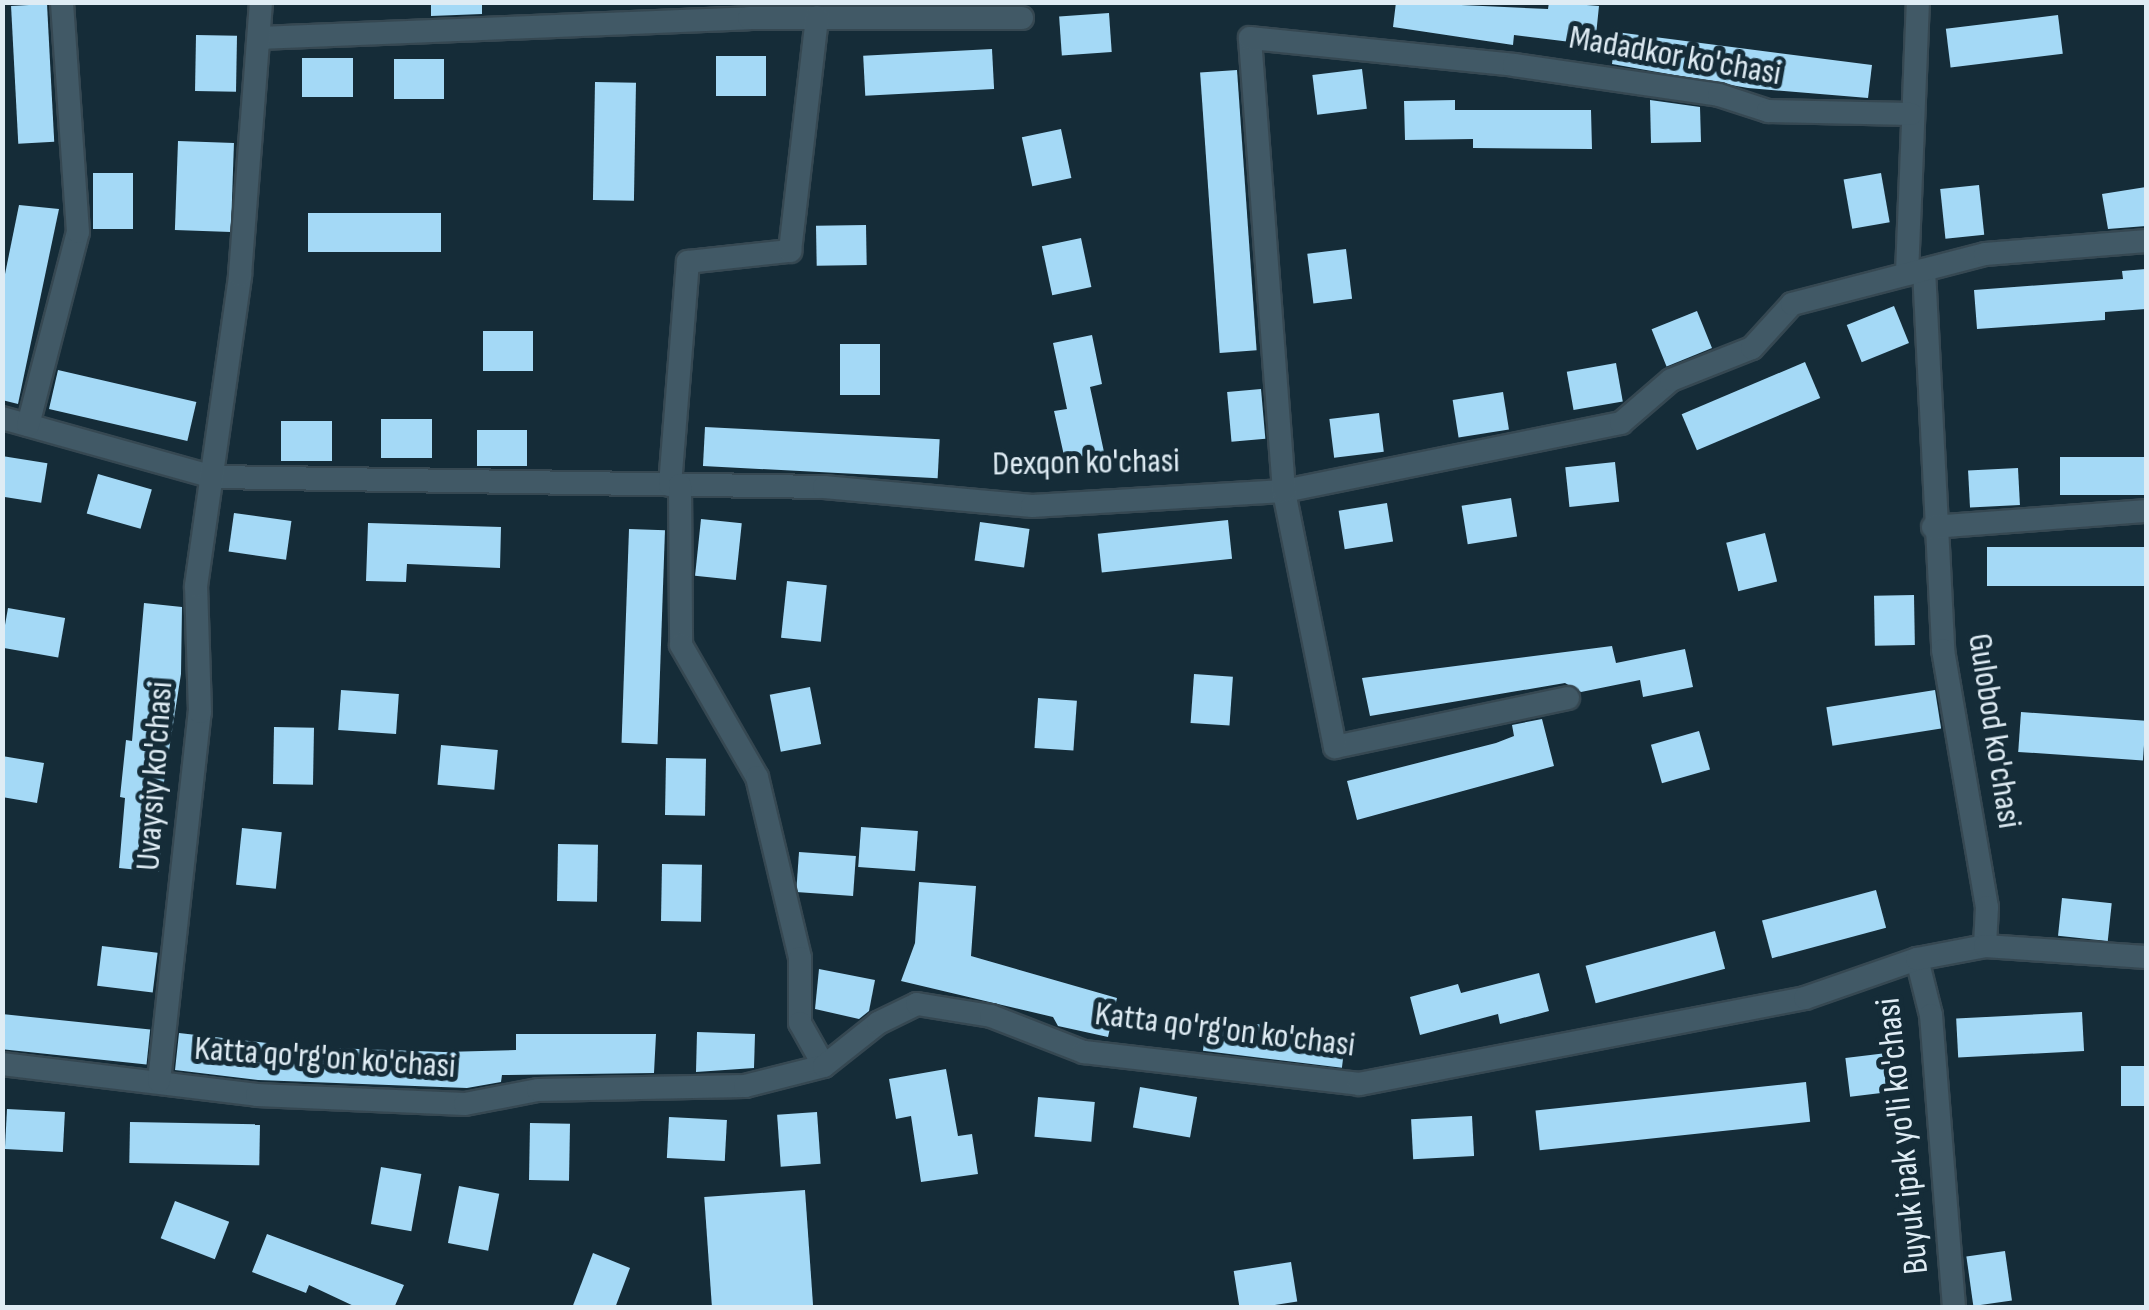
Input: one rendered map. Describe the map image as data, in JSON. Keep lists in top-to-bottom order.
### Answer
{
  "streets": {
    "street": [
      "Madadkor ko'chasi",
      "Dexqon ko'chasi",
      "Gulobod ko'chasi",
      "Uvaysiy ko'chasi",
      "Katta qo'rg'on ko'chasi",
      "Buyuk ipak yo'li ko'chasi"
    ]
  },
  "crossings": [
    ["Madadkor ko'chasi", "Dexqon ko'chasi"],
    ["Dexqon ko'chasi", "Gulobod ko'chasi"],
    ["Dexqon ko'chasi", "Uvaysiy ko'chasi"],
    ["Uvaysiy ko'chasi", "Katta qo'rg'on ko'chasi"],
    ["Katta qo'rg'on ko'chasi", "Buyuk ipak yo'li ko'chasi"]
  ]
}
